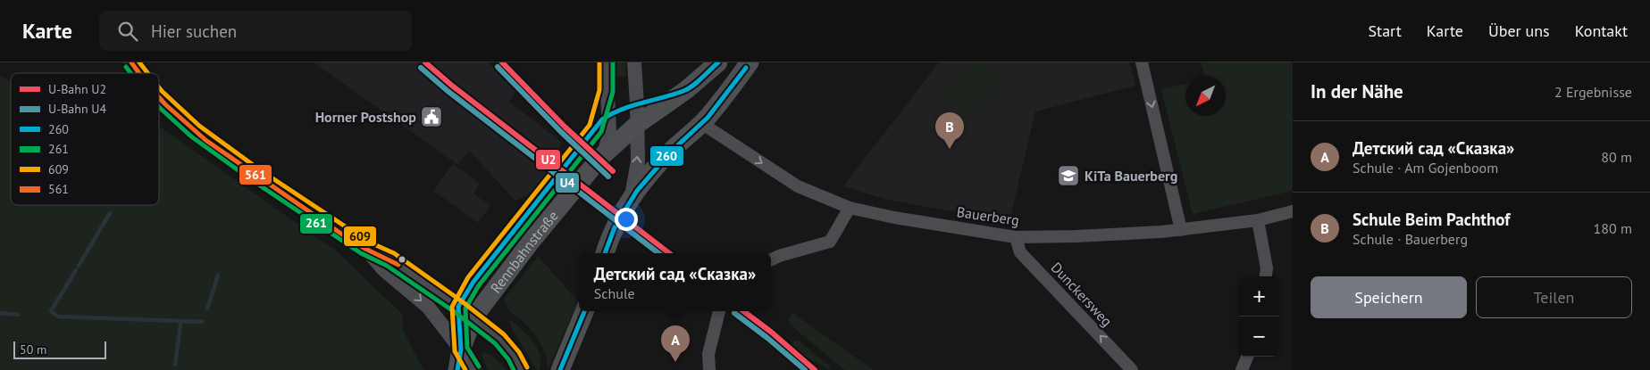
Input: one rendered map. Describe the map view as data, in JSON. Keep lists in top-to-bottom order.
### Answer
{
  "streets": {
    "main road": ["Rennbahnstraße"],
    "street": ["Bauerberg", "Dunckersweg"]
  },
  "crossings": [
    ["Bauerberg", "Dunckersweg"]
  ],
  "one_way": ["Dunckersweg"],
  "places": {
    "public building": ["Horner Postshop"],
    "school or university": ["KiTa Bauerberg"]
  },
  "lines": [
    "metro line U2",
    "transit line 260",
    "transit line 261",
    "transit line 609",
    "transit line 561",
    "metro line U4"
  ],
  "legend": [
    "U-Bahn U2",
    "U-Bahn U4",
    "260",
    "261",
    "609",
    "561"
  ],
  "scale_bar": "50 m",
  "north": "bottom left",
  "page": {
    "header": "Karte",
    "search": "Hier suchen",
    "nav": [
      "Start",
      "Karte",
      "Über uns",
      "Kontakt"
    ],
    "heading": ["In der Nähe", "2 Ergebnisse"],
    "pins": ["B", "A"],
    "list": [
      {
        "mark": "A",
        "name": "Детский сад «Сказка»",
        "note": "Schule · Am Gojenboom",
        "value": "80 m"
      },
      {
        "mark": "B",
        "name": "Schule Beim Pachthof",
        "note": "Schule · Bauerberg",
        "value": "180 m"
      }
    ],
    "popup": ["Детский сад «Сказка»", "Schule"],
    "buttons": ["Speichern", "Teilen"],
    "map_buttons": ["+", "−"],
    "scale": "50 m"
  }
}
